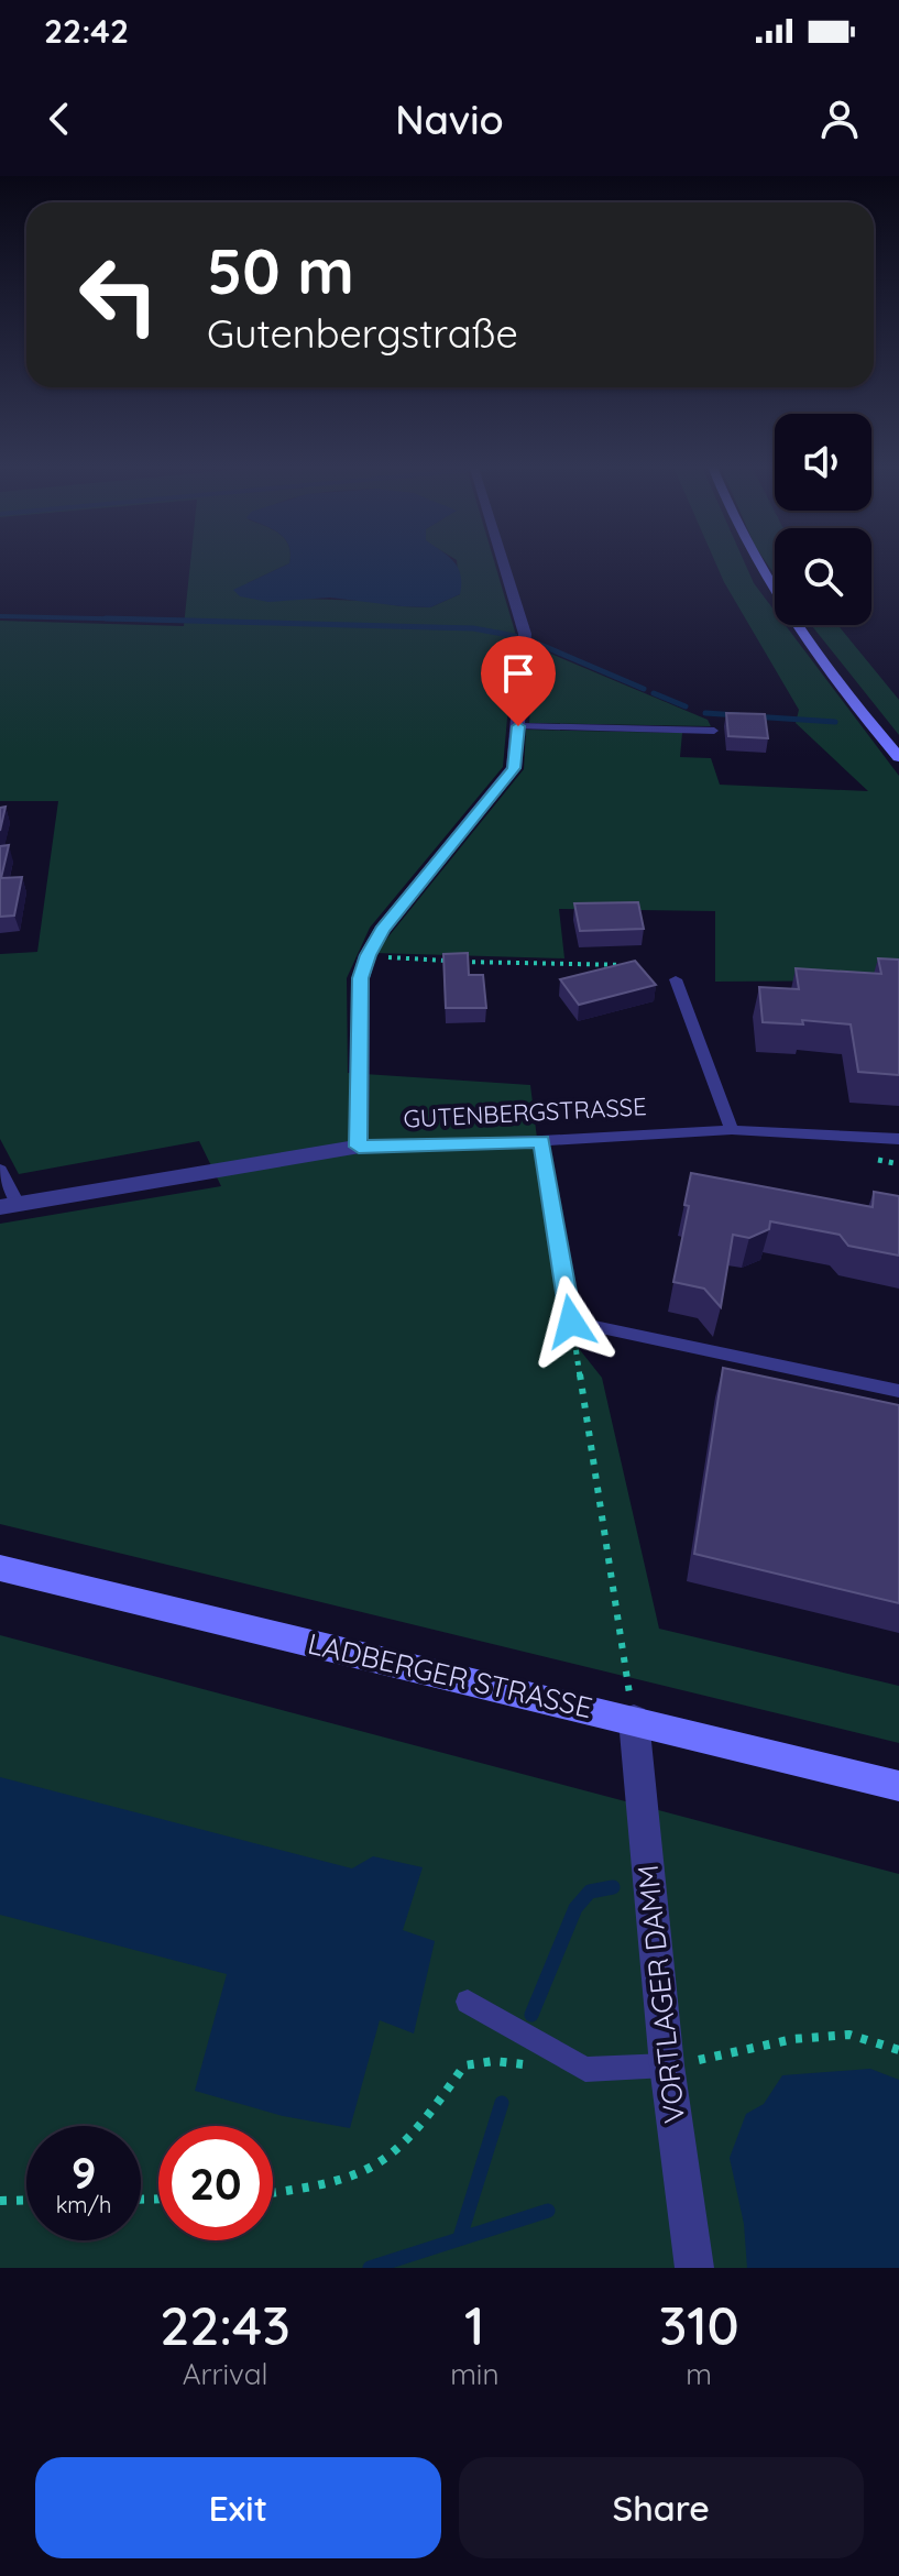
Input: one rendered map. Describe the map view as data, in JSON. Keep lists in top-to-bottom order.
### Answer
{
  "streets": {
    "main road": ["LADBERGER STRASSE"],
    "street": ["GUTENBERGSTRASSE", "VORTLAGER DAMM"]
  },
  "crossings": [
    ["LADBERGER STRASSE", "VORTLAGER DAMM"]
  ],
  "page": {
    "status": "22:42",
    "header": "Navio",
    "turn": ["50 m", "Gutenbergstraße"],
    "speed": "9 km/h",
    "limit": "20",
    "eta": [
      "22:43",
      "Arrival",
      "1",
      "min",
      "310",
      "m"
    ],
    "buttons": ["Exit", "Share"]
  }
}
